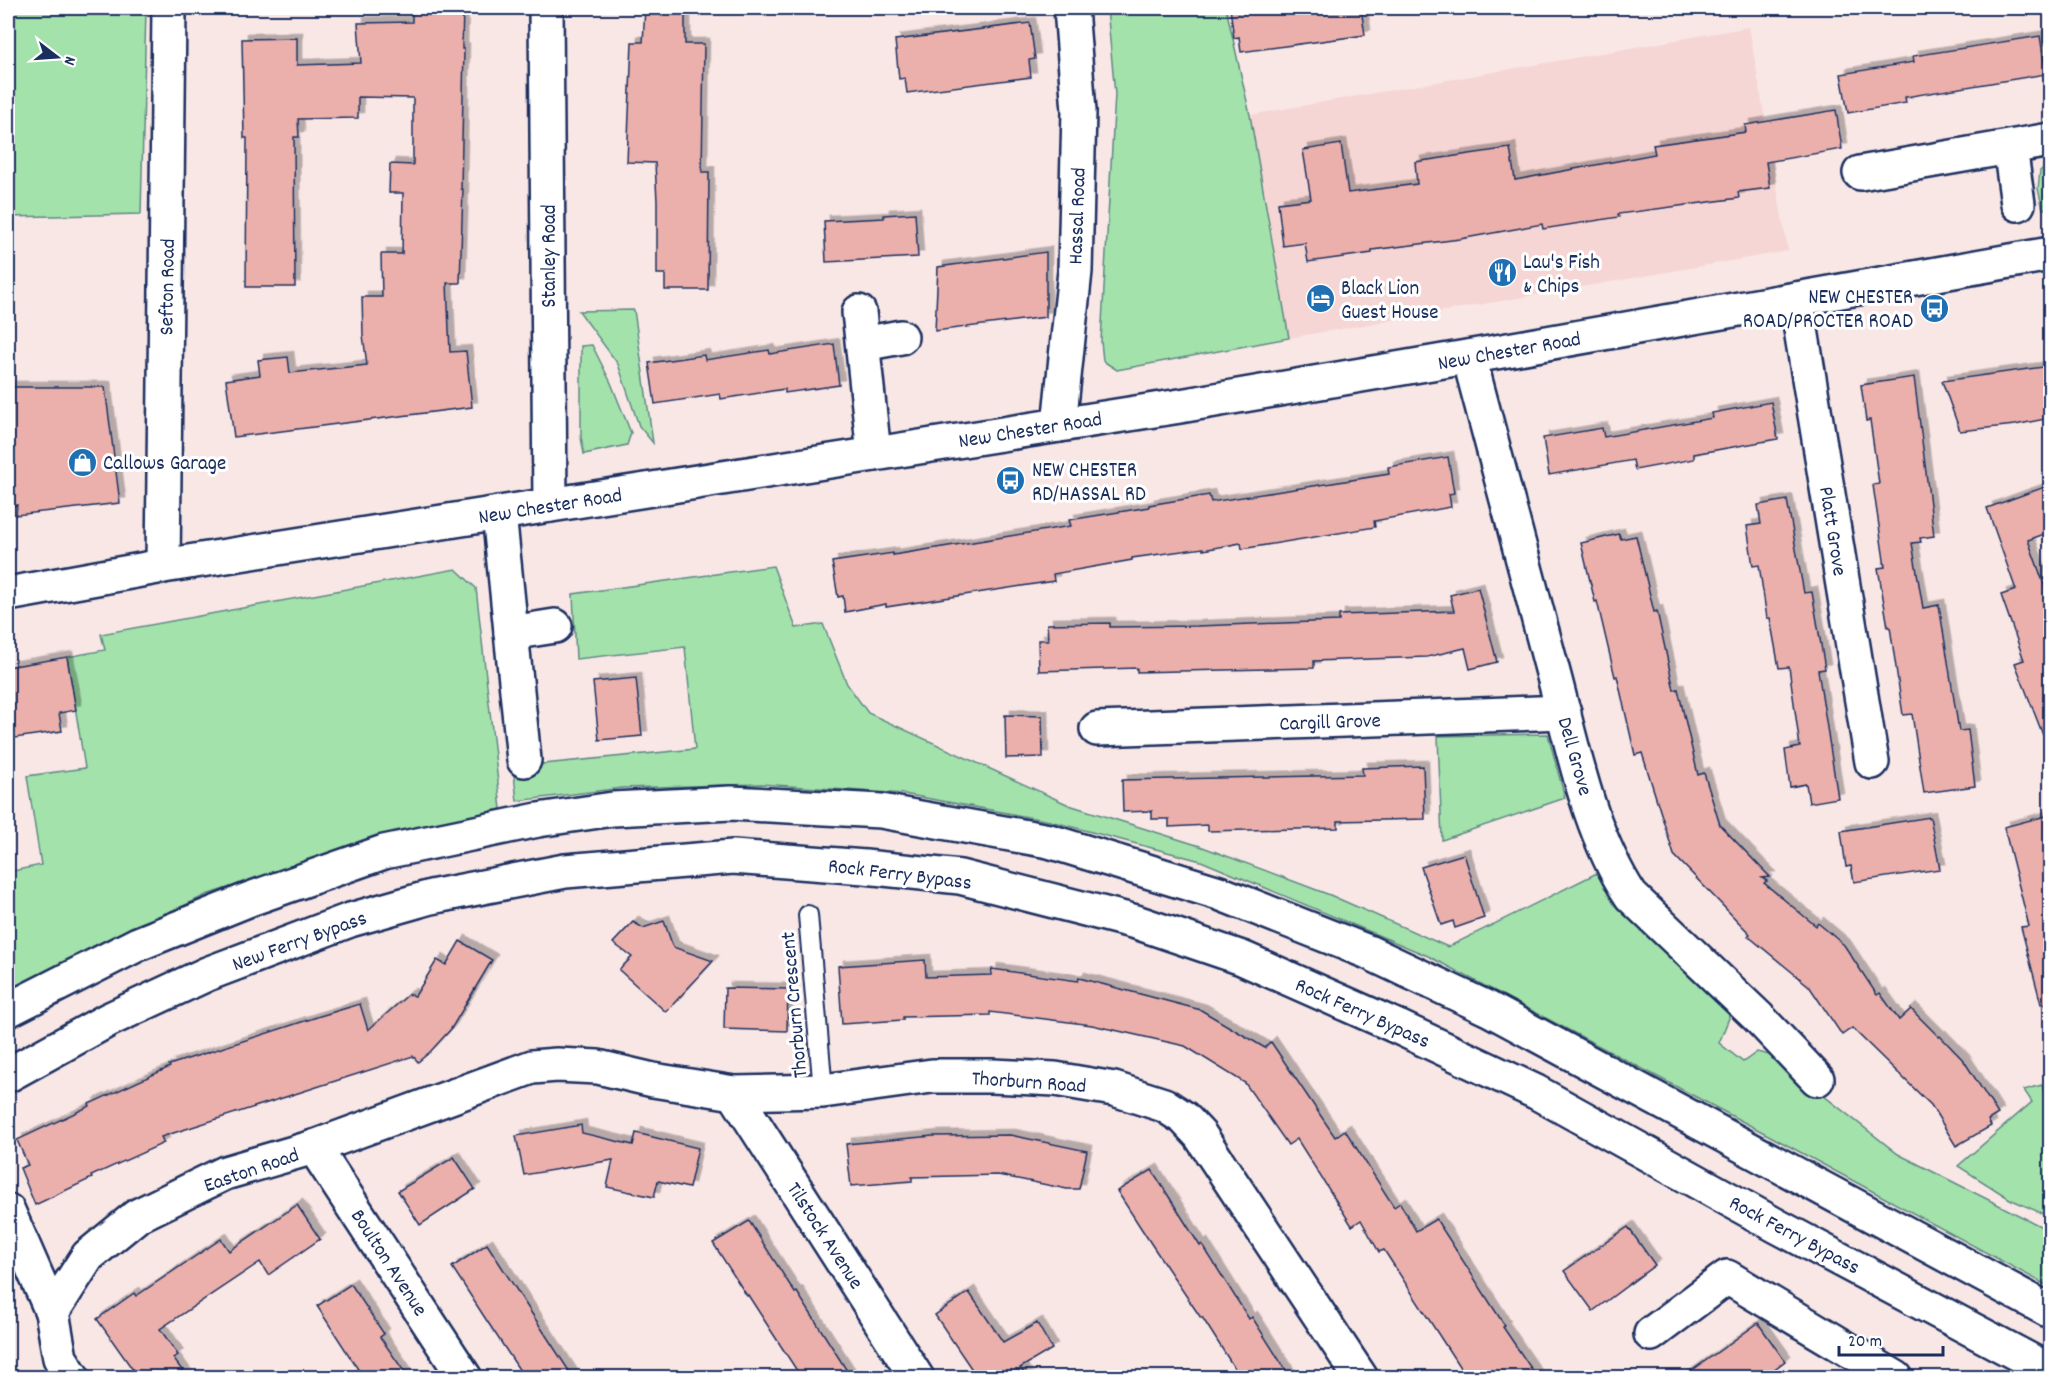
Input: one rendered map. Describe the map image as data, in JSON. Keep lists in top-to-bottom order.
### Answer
{
  "streets": {
    "main road": [
      "Hassal Road",
      "Stanley Road",
      "Sefton Road",
      "New Chester Road",
      "Platt Grove",
      "Cargill Grove",
      "Dell Grove",
      "Rock Ferry Bypass",
      "New Ferry Bypass",
      "Thorburn Road",
      "Easton Road",
      "Tilstock Avenue",
      "Boulton Avenue"
    ],
    "lane": ["Thorburn Crescent"]
  },
  "crossings": [
    ["Hassal Road", "New Chester Road"],
    ["Stanley Road", "New Chester Road"],
    ["Sefton Road", "New Chester Road"],
    ["New Chester Road", "Platt Grove"],
    ["New Chester Road", "Dell Grove"],
    ["Cargill Grove", "Dell Grove"],
    ["Rock Ferry Bypass", "New Ferry Bypass"],
    ["Thorburn Crescent", "Thorburn Road"],
    ["Thorburn Road", "Easton Road"],
    ["Thorburn Road", "Tilstock Avenue"],
    ["Easton Road", "Boulton Avenue"]
  ],
  "places": {
    "restaurant": ["Lau's Fish & Chips"],
    "hotel": ["Black Lion Guest House"],
    "bus stop": ["NEW CHESTER ROAD/PROCTER ROAD", "NEW CHESTER RD/HASSAL RD"],
    "shop": ["Callows Garage"]
  },
  "scale_bar": "20 m",
  "north": "right"
}
